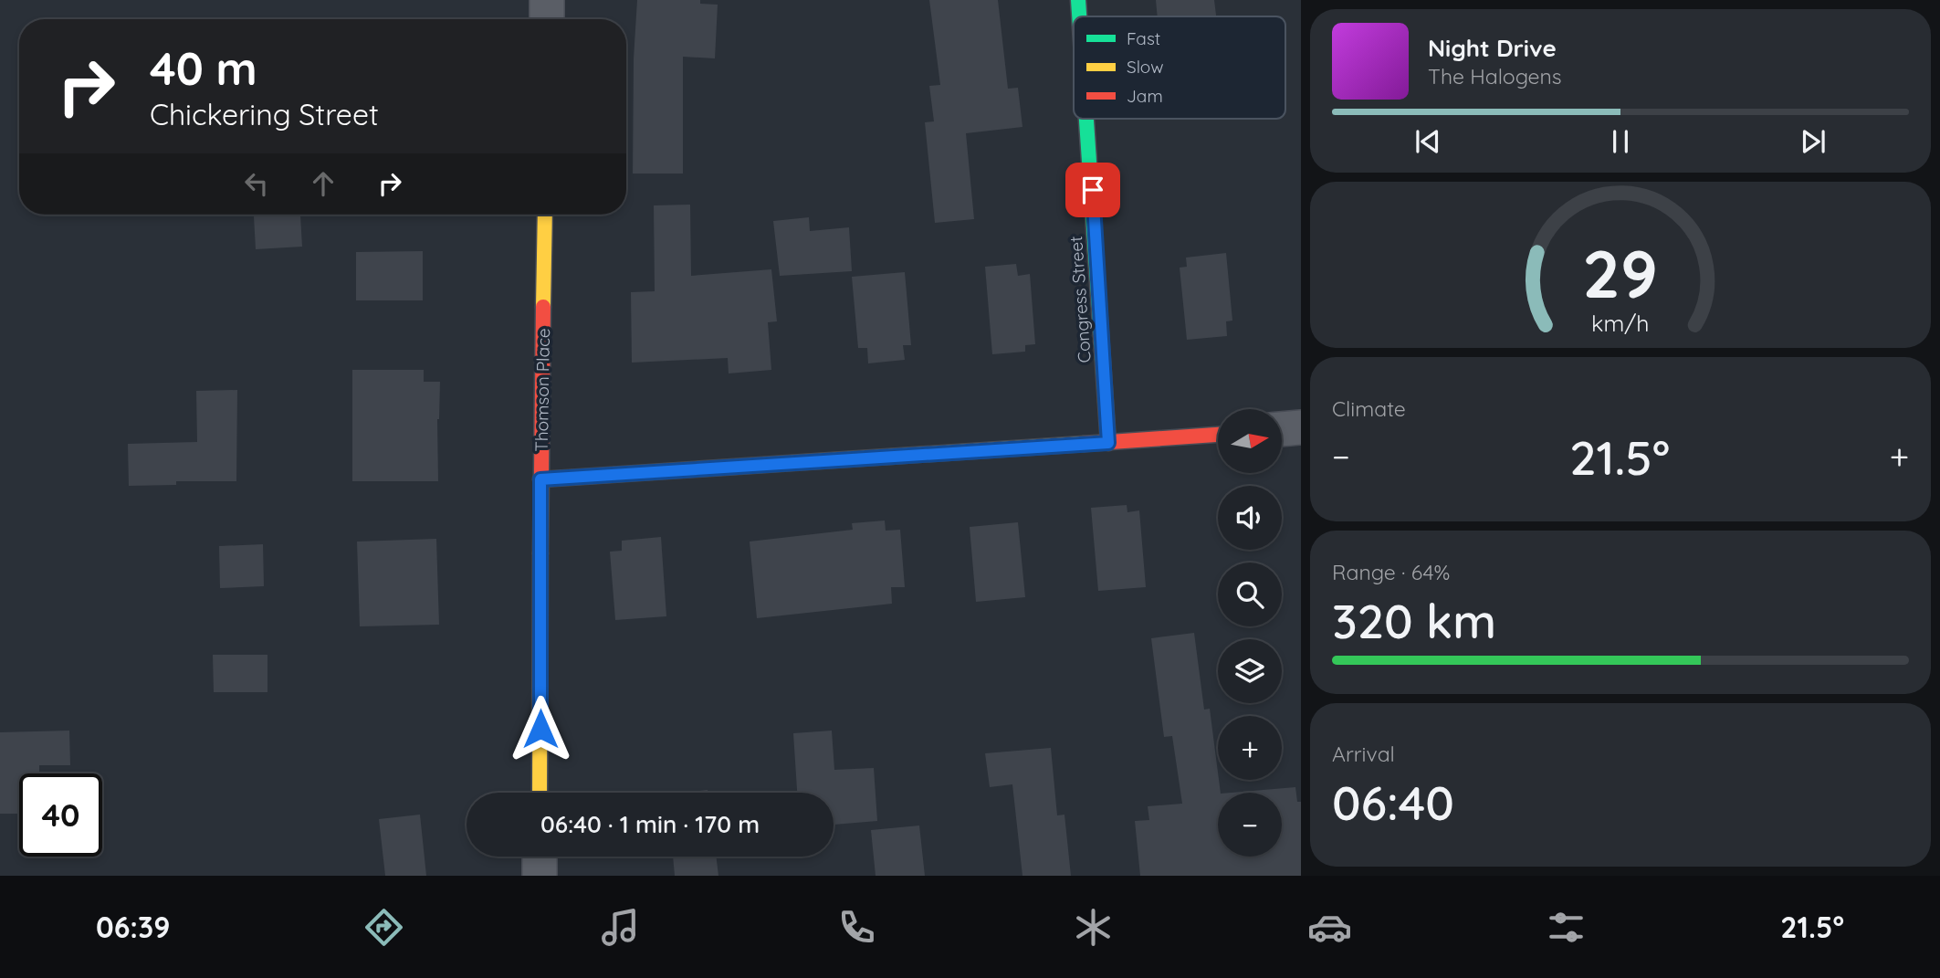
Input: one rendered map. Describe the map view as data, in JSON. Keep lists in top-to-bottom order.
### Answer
{
  "streets": {
    "street": ["Congress Street", "Thomson Place"]
  },
  "legend": ["Fast", "Slow", "Jam"],
  "north": "right",
  "page": {
    "turn": ["40 m", "Chickering Street"],
    "song": ["Night Drive", "The Halogens"],
    "tile": [
      "Climate",
      ["Range · 64%", "320 km"],
      ["Arrival", "06:40"]
    ],
    "map_buttons": ["+", "−"],
    "heat": ["−", "21.5°", "+"],
    "limit": "40",
    "trip": "06:40 · 1 min · 170 m",
    "tabs": ["06:39", "21.5°"],
    "gauge": ["29", "km/h"]
  }
}
